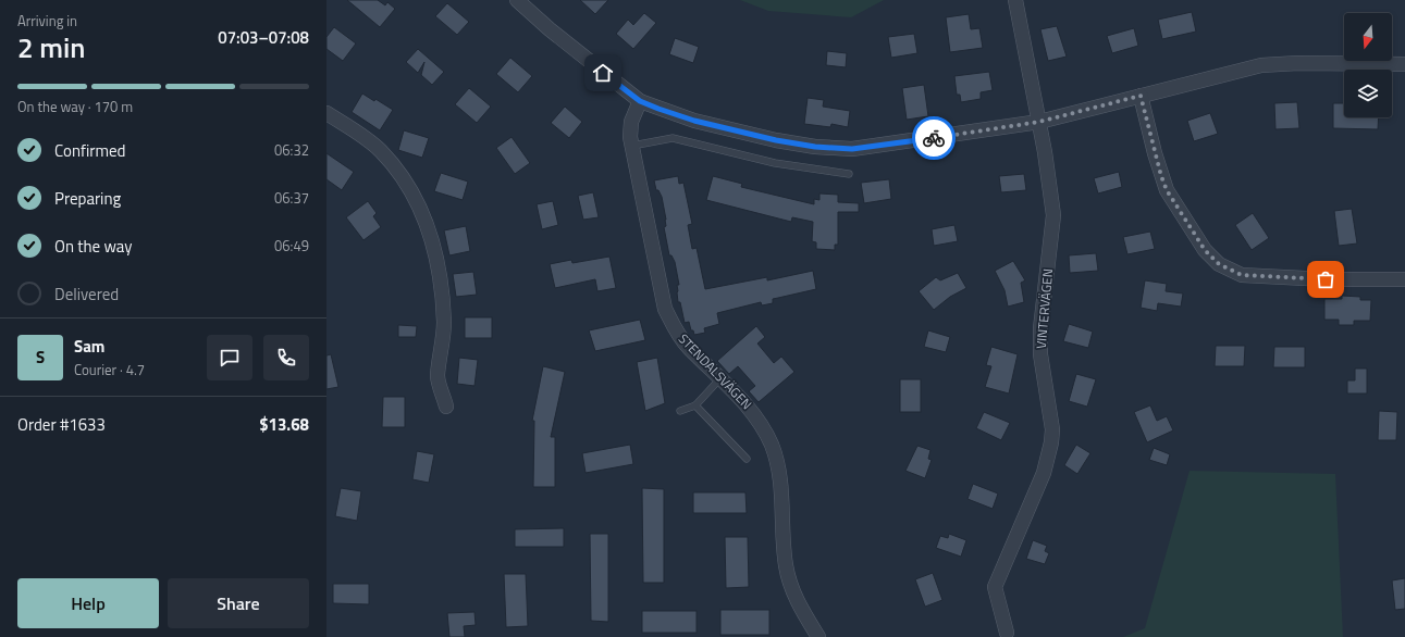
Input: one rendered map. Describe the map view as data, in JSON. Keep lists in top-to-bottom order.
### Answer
{
  "streets": {
    "street": ["VINTERVÄGEN", "STENDALSVÄGEN"]
  },
  "north": "bottom",
  "page": {
    "heading": ["2 min", "Arriving in", "07:03–07:08"],
    "panel": [
      "Sam",
      "Courier · 4.7",
      "Order #1633",
      "$13.68"
    ],
    "bar": "On the way · 170 m",
    "list": [
      ["Confirmed", "06:32"],
      ["Preparing", "06:37"],
      ["On the way", "06:49"],
      "Delivered"
    ],
    "round": "S",
    "buttons": ["Help", "Share"]
  }
}
